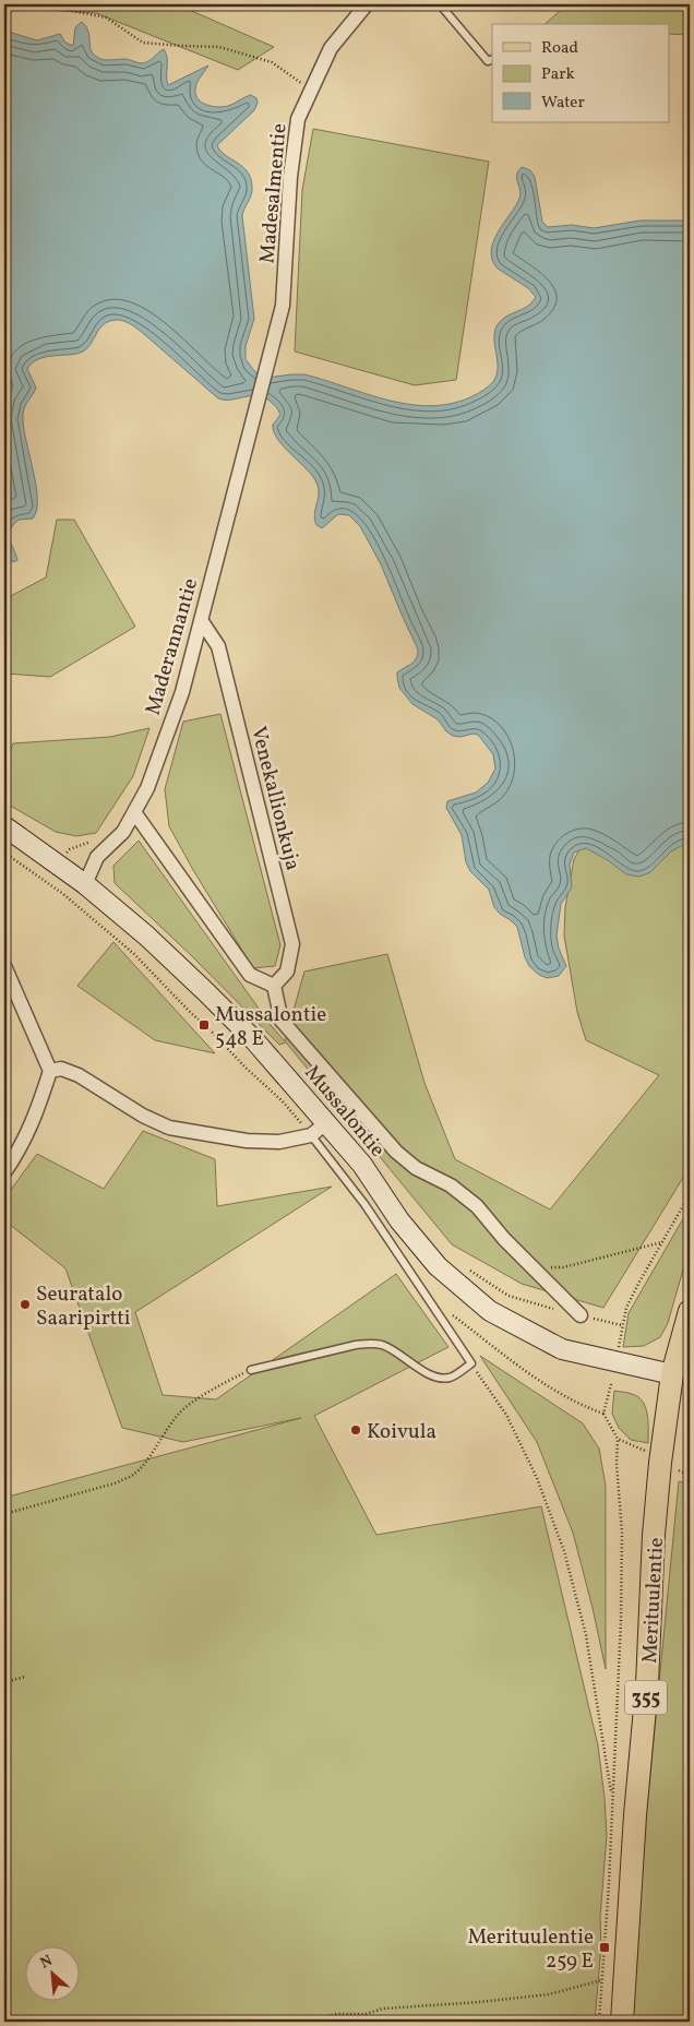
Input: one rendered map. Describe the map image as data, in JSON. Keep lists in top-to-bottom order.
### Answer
{
  "streets": {
    "main road": ["Mussalontie", "Merituulentie", "355"],
    "street": ["Madesalmentie", "Maderannantie", "Venekallionkuja"]
  },
  "crossings": [
    ["Madesalmentie", "Maderannantie"],
    ["Maderannantie", "Venekallionkuja"],
    ["Maderannantie", "Mussalontie"],
    ["Mussalontie", "Merituulentie"]
  ],
  "places": {
    "transit": ["Mussalontie 548 E", "Merituulentie 259 E"],
    "other": ["Seuratalo Saaripirtti", "Koivula"]
  },
  "legend": ["Road", "Park", "Water"],
  "north": "top left"
}
